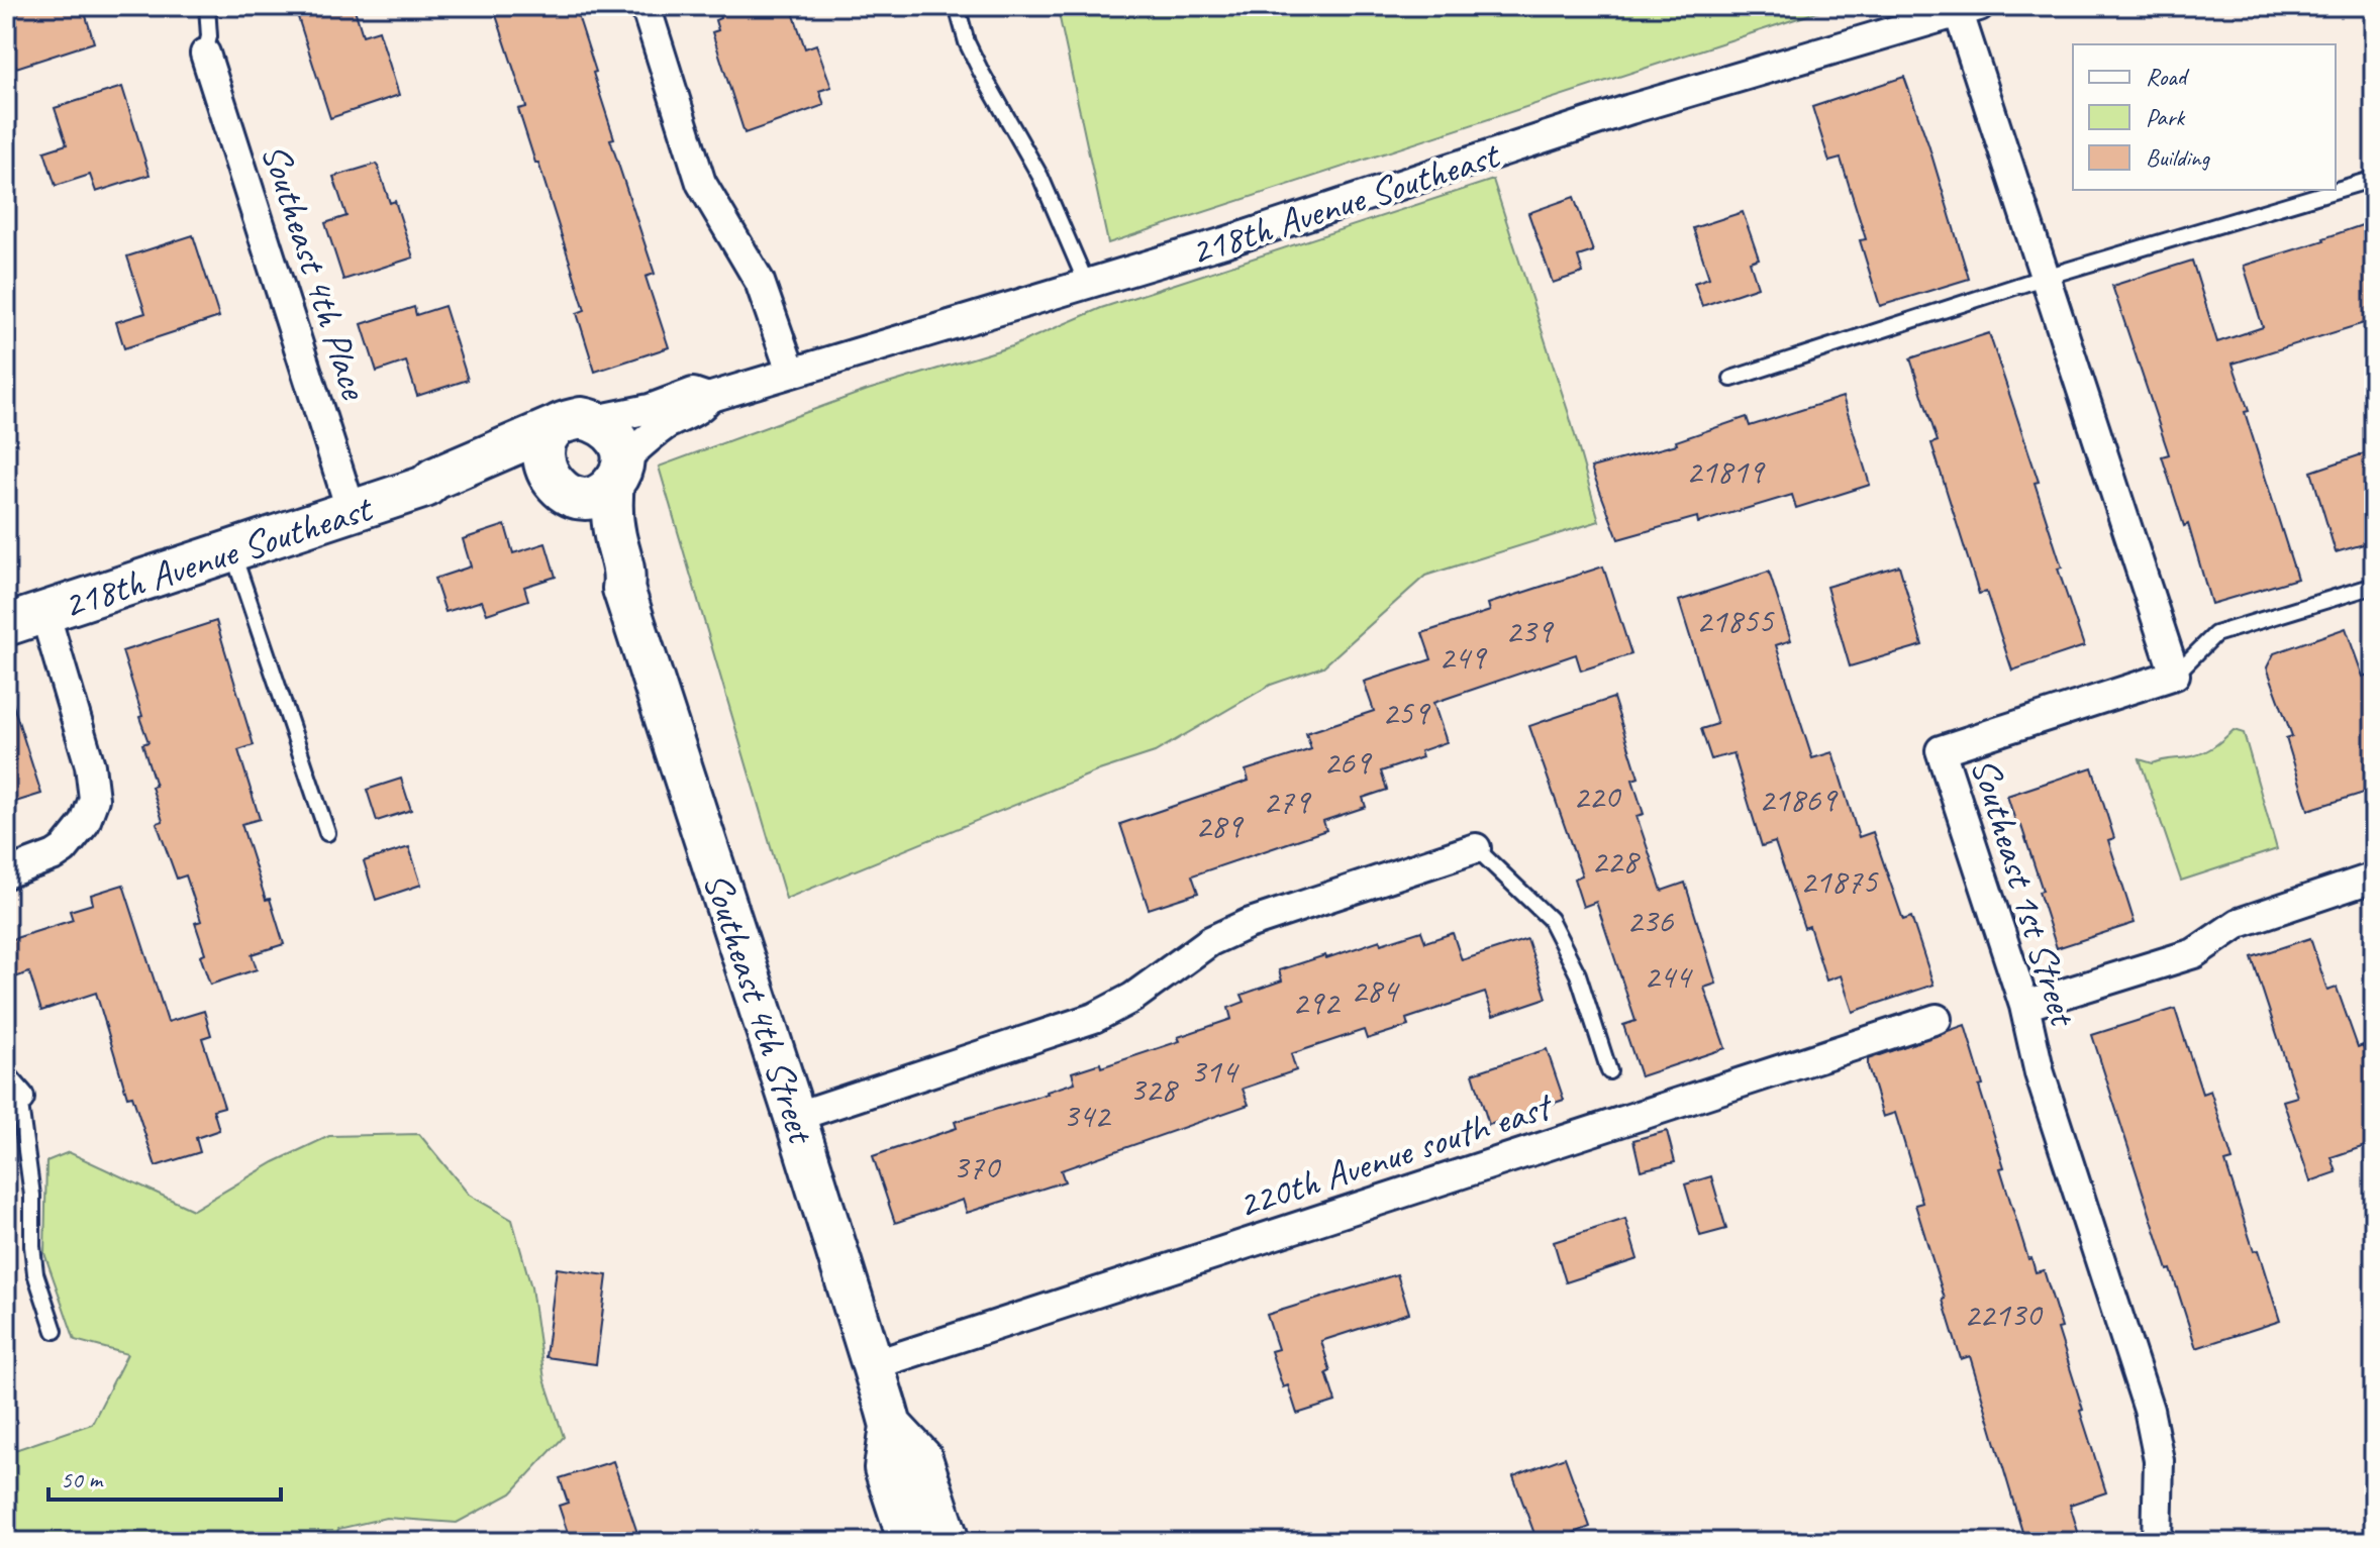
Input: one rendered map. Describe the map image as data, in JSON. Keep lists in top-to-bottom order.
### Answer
{
  "streets": {
    "street": [
      "218th Avenue Southeast",
      "Southeast 4th Place",
      "Southeast 1st Street",
      "Southeast 4th Street",
      "220th Avenue south east"
    ]
  },
  "crossings": [
    ["218th Avenue Southeast", "Southeast 4th Place"],
    ["218th Avenue Southeast", "Southeast 4th Street"],
    ["Southeast 4th Street", "220th Avenue south east"]
  ],
  "house_numbers": [
    "21819",
    "21855",
    "239",
    "249",
    "259",
    "269",
    "220",
    "21869",
    "279",
    "289",
    "228",
    "21875",
    "236",
    "244",
    "284",
    "292",
    "314",
    "328",
    "342",
    "370",
    "22130"
  ],
  "legend": ["Road", "Park", "Building"],
  "scale_bar": "50 m"
}
